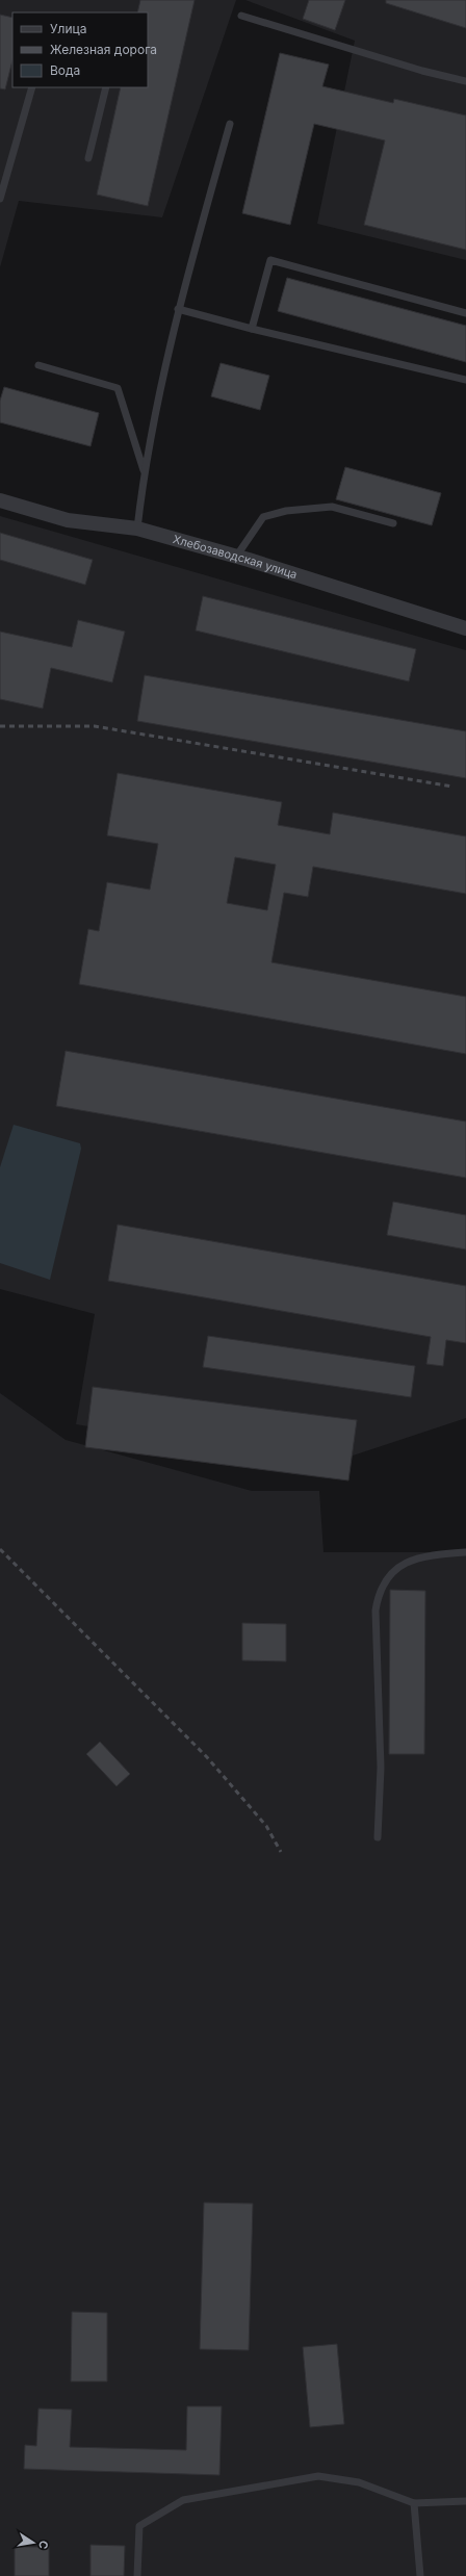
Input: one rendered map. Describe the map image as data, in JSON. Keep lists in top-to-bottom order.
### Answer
{
  "streets": {
    "street": ["Хлебозаводская улица"]
  },
  "legend": ["Улица", "Железная дорога", "Вода"],
  "north": "right"
}
